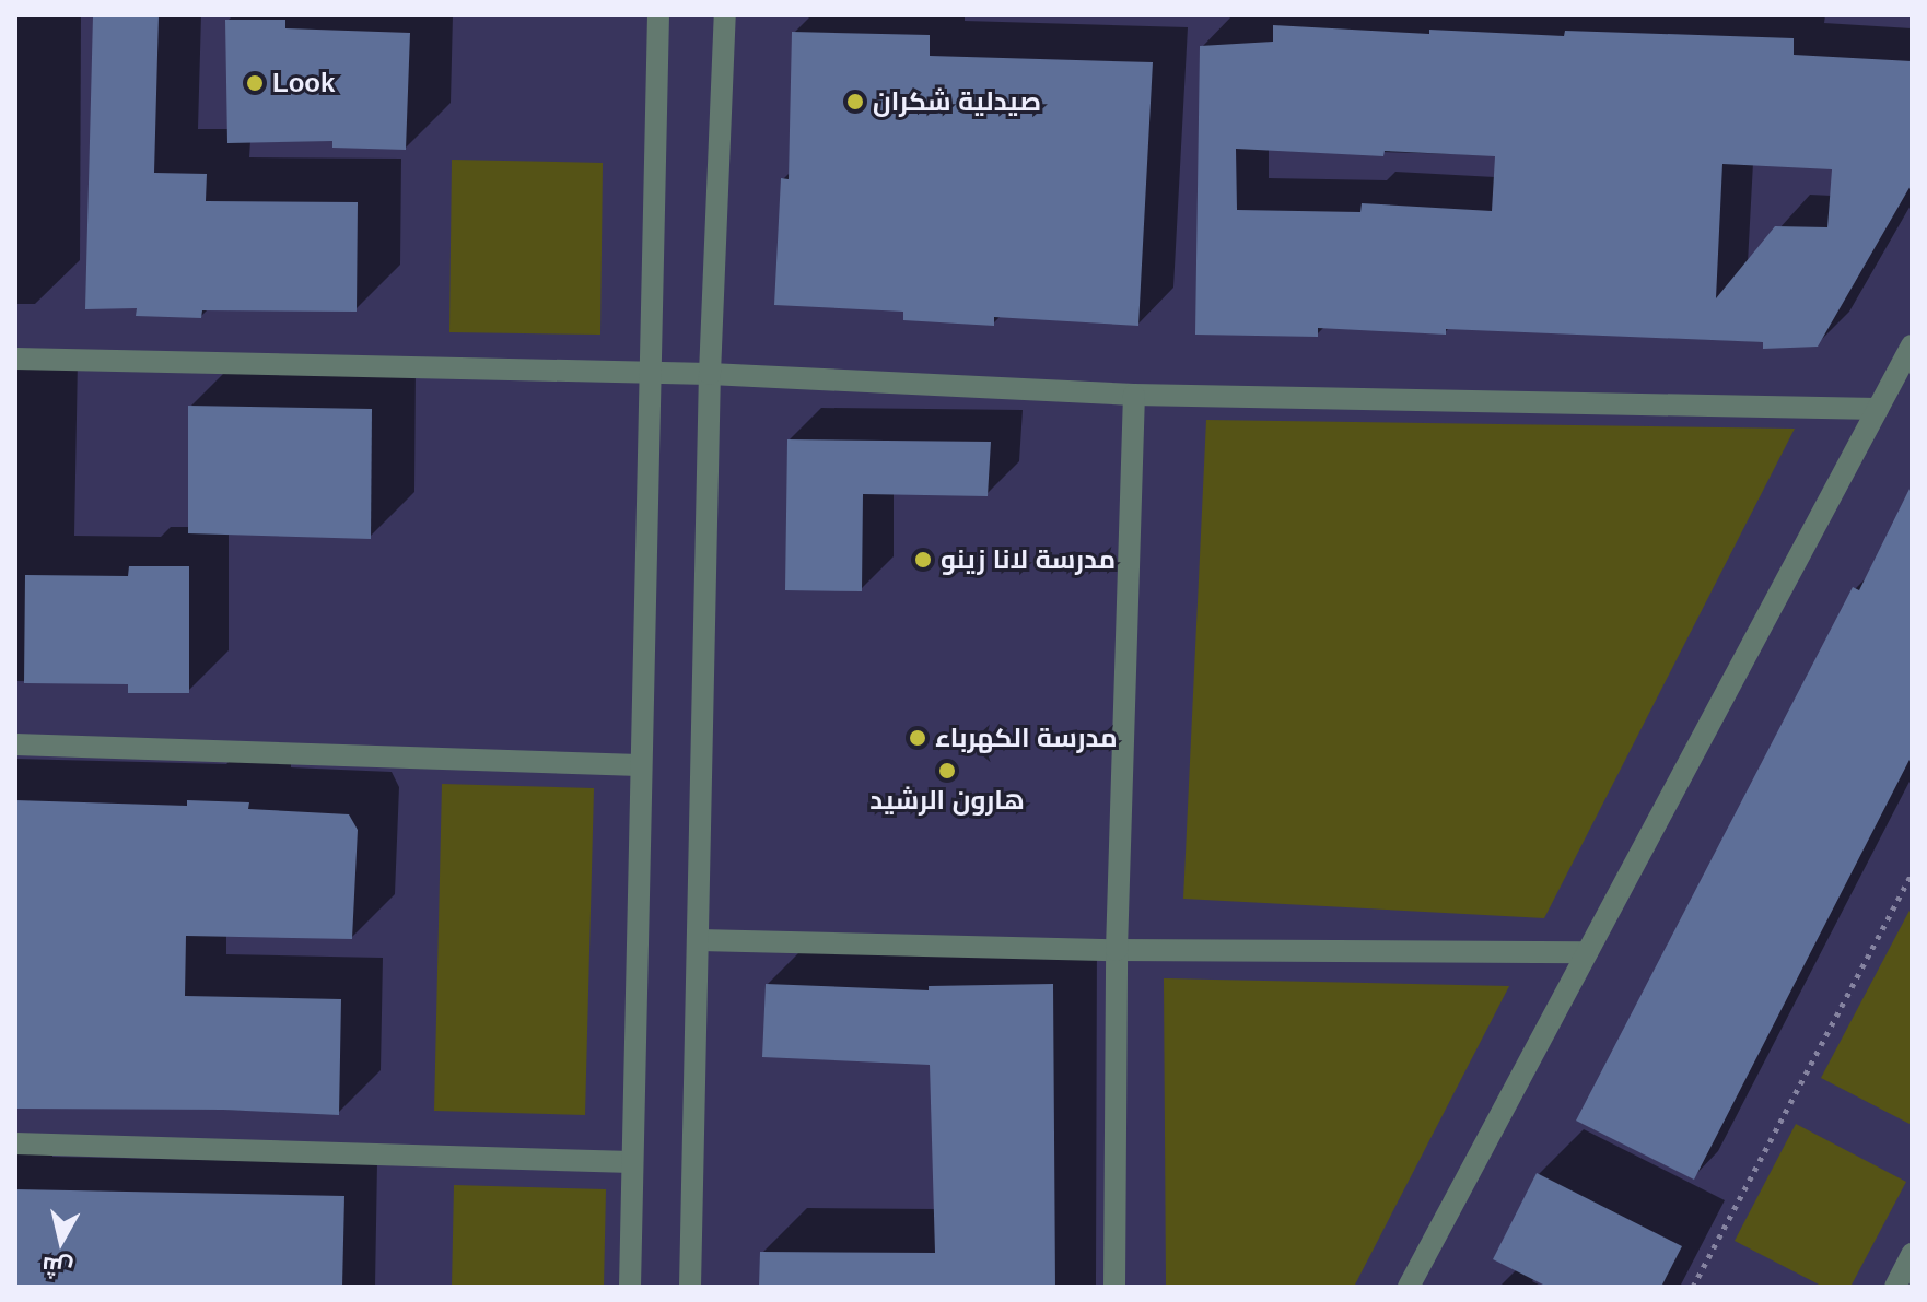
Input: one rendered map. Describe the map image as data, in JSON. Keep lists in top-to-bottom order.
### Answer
{
  "places": [
    "Look",
    "صيدلية شكران",
    "مدرسة لانا زينو",
    "مدرسة الكهرباء",
    "هارون الرشيد"
  ],
  "north": "bottom"
}
